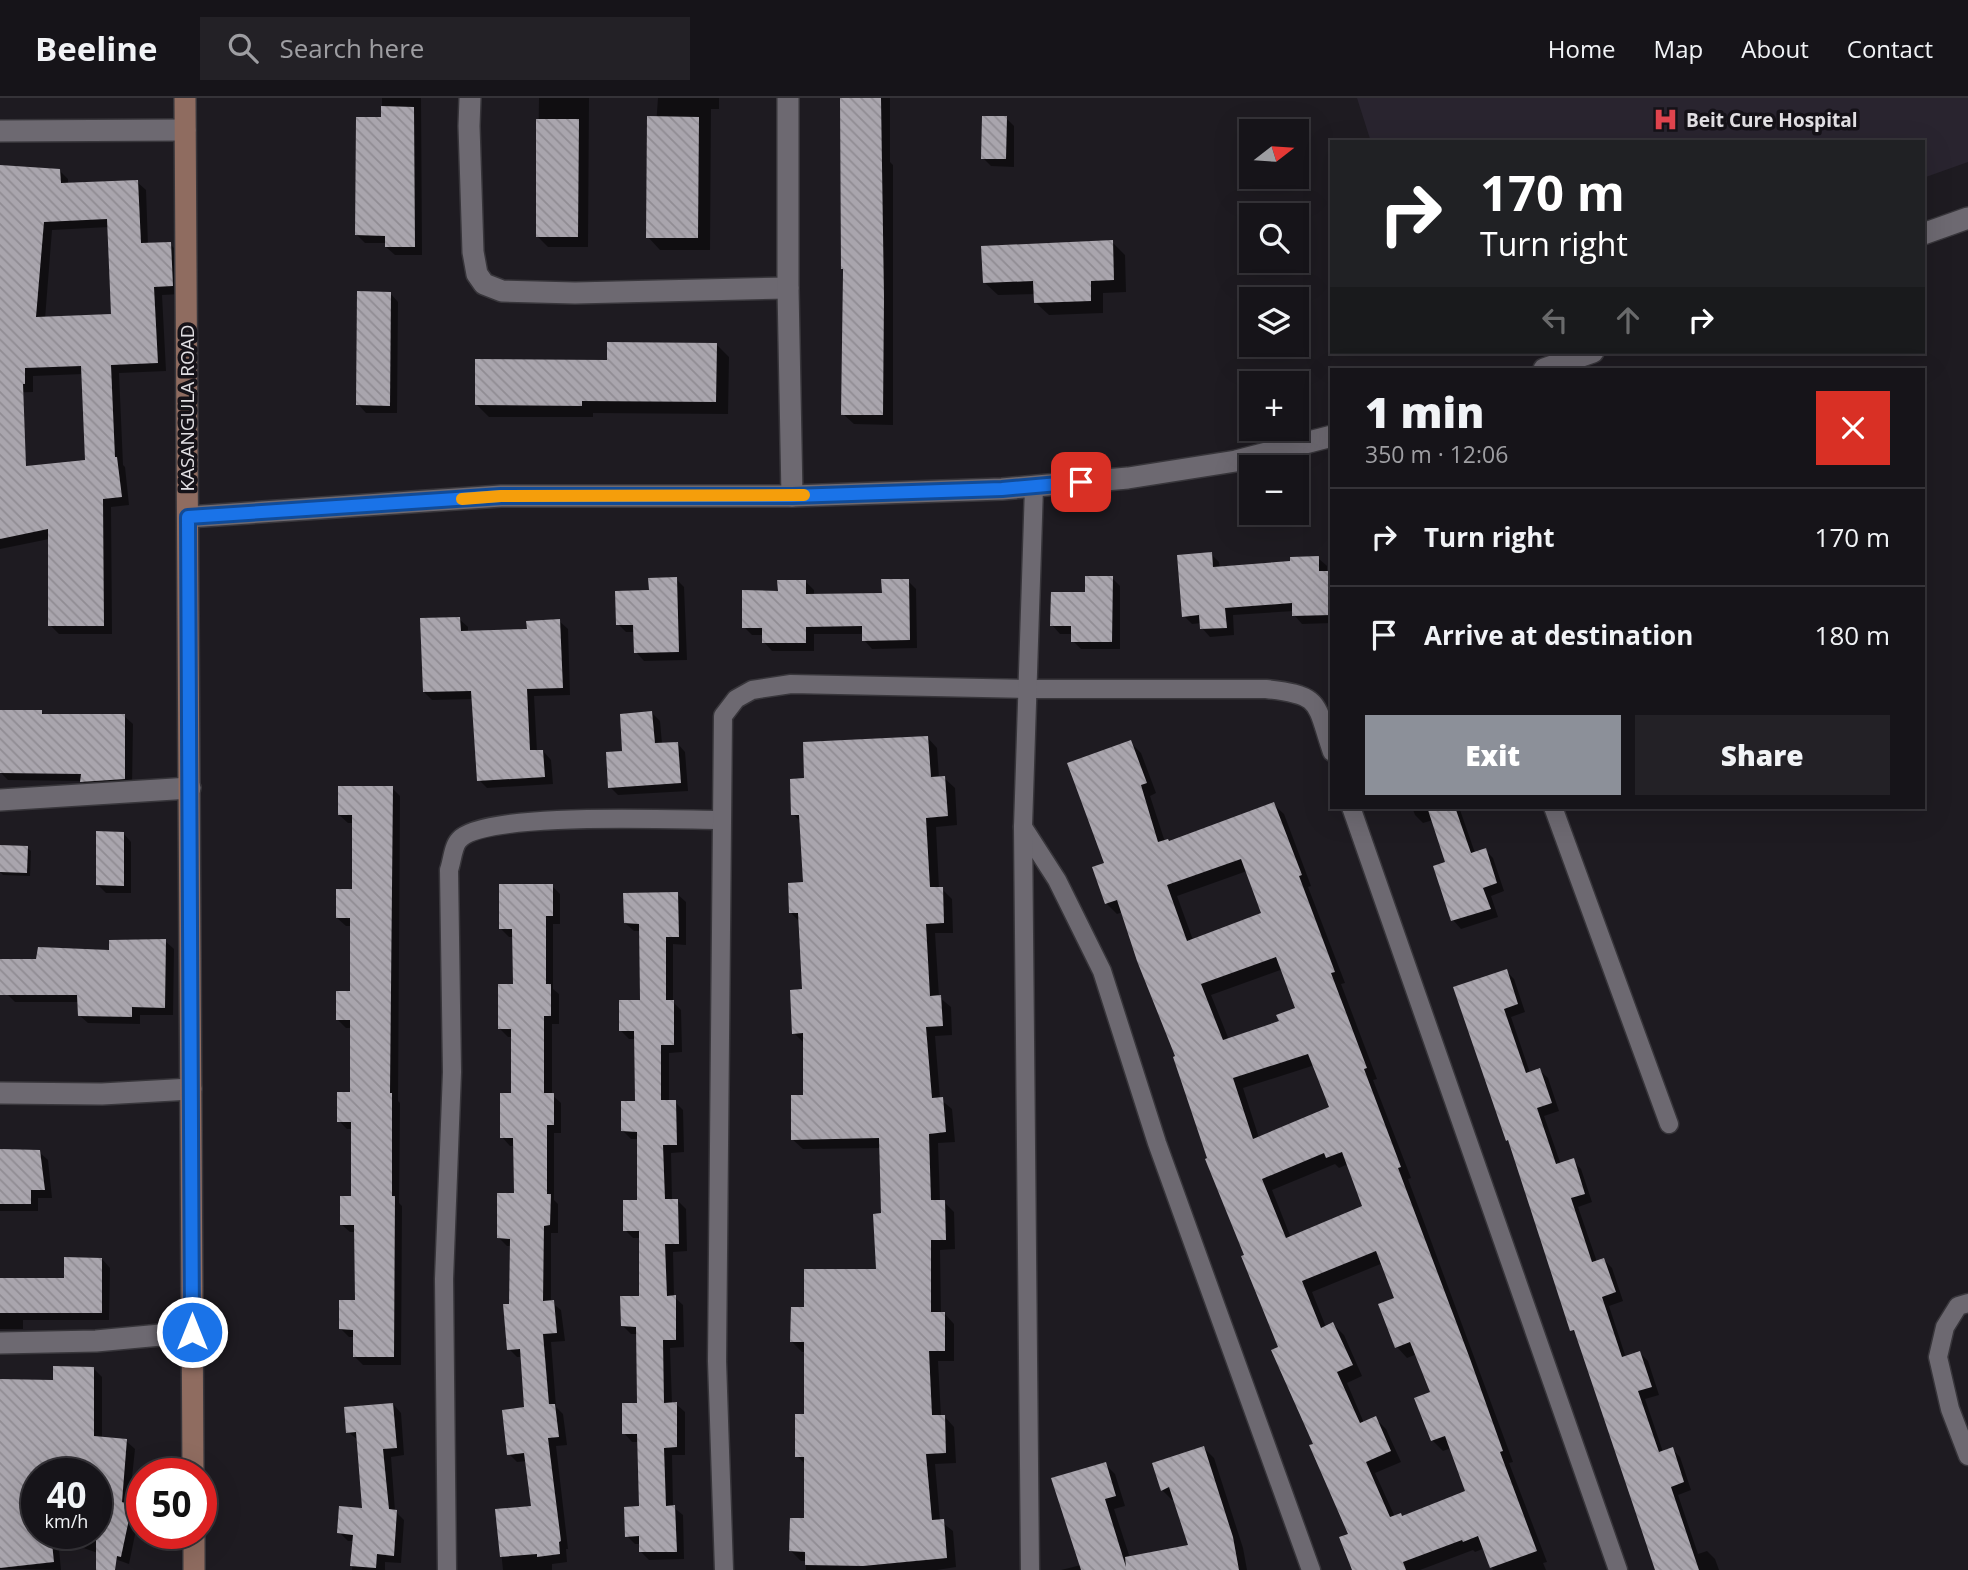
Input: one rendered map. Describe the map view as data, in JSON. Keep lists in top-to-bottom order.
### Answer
{
  "streets": {
    "main road": ["KASANGULA ROAD"]
  },
  "places": {
    "hospital": ["Beit Cure Hospital"]
  },
  "north": "right",
  "page": {
    "header": "Beeline",
    "search": "Search here",
    "nav": [
      "Home",
      "Map",
      "About",
      "Contact"
    ],
    "map_buttons": ["+", "−"],
    "turn": ["170 m", "Turn right"],
    "heading": ["1 min", "350 m · 12:06"],
    "list": [
      {
        "name": "Turn right",
        "value": "170 m"
      },
      {
        "name": "Arrive at destination",
        "value": "180 m"
      }
    ],
    "buttons": ["Exit", "Share"],
    "speed": "40 km/h",
    "limit": "50"
  }
}
